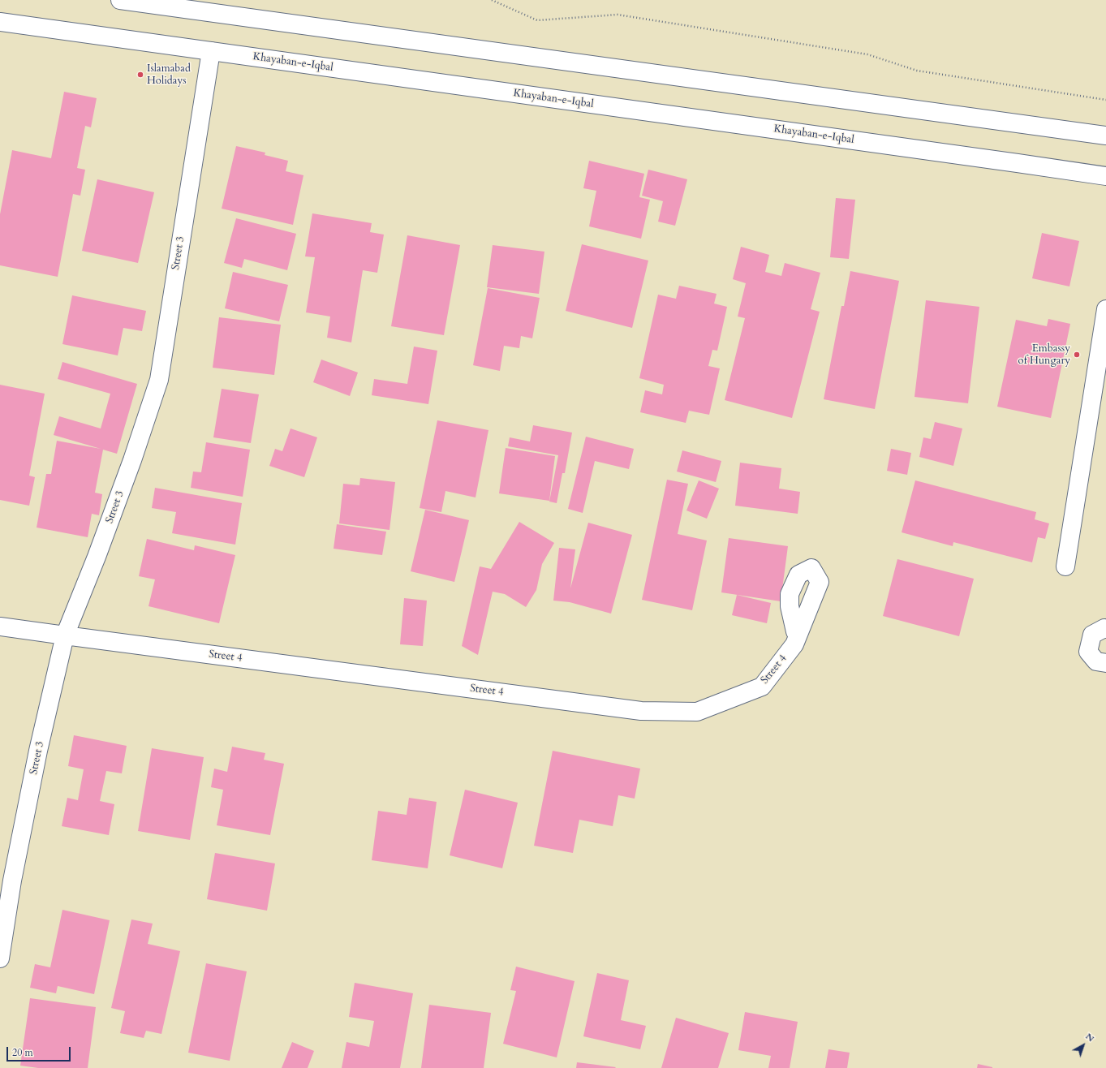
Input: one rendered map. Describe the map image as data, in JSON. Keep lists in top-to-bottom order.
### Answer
{
  "streets": {
    "street": ["Khayaban-e-Iqbal", "Street 3", "Street 4"]
  },
  "crossings": [
    ["Khayaban-e-Iqbal", "Street 3"],
    ["Street 3", "Street 4"]
  ],
  "places": ["Islamabad Holidays", "Embassy of Hungary"],
  "scale_bar": "20 m",
  "north": "top right"
}
